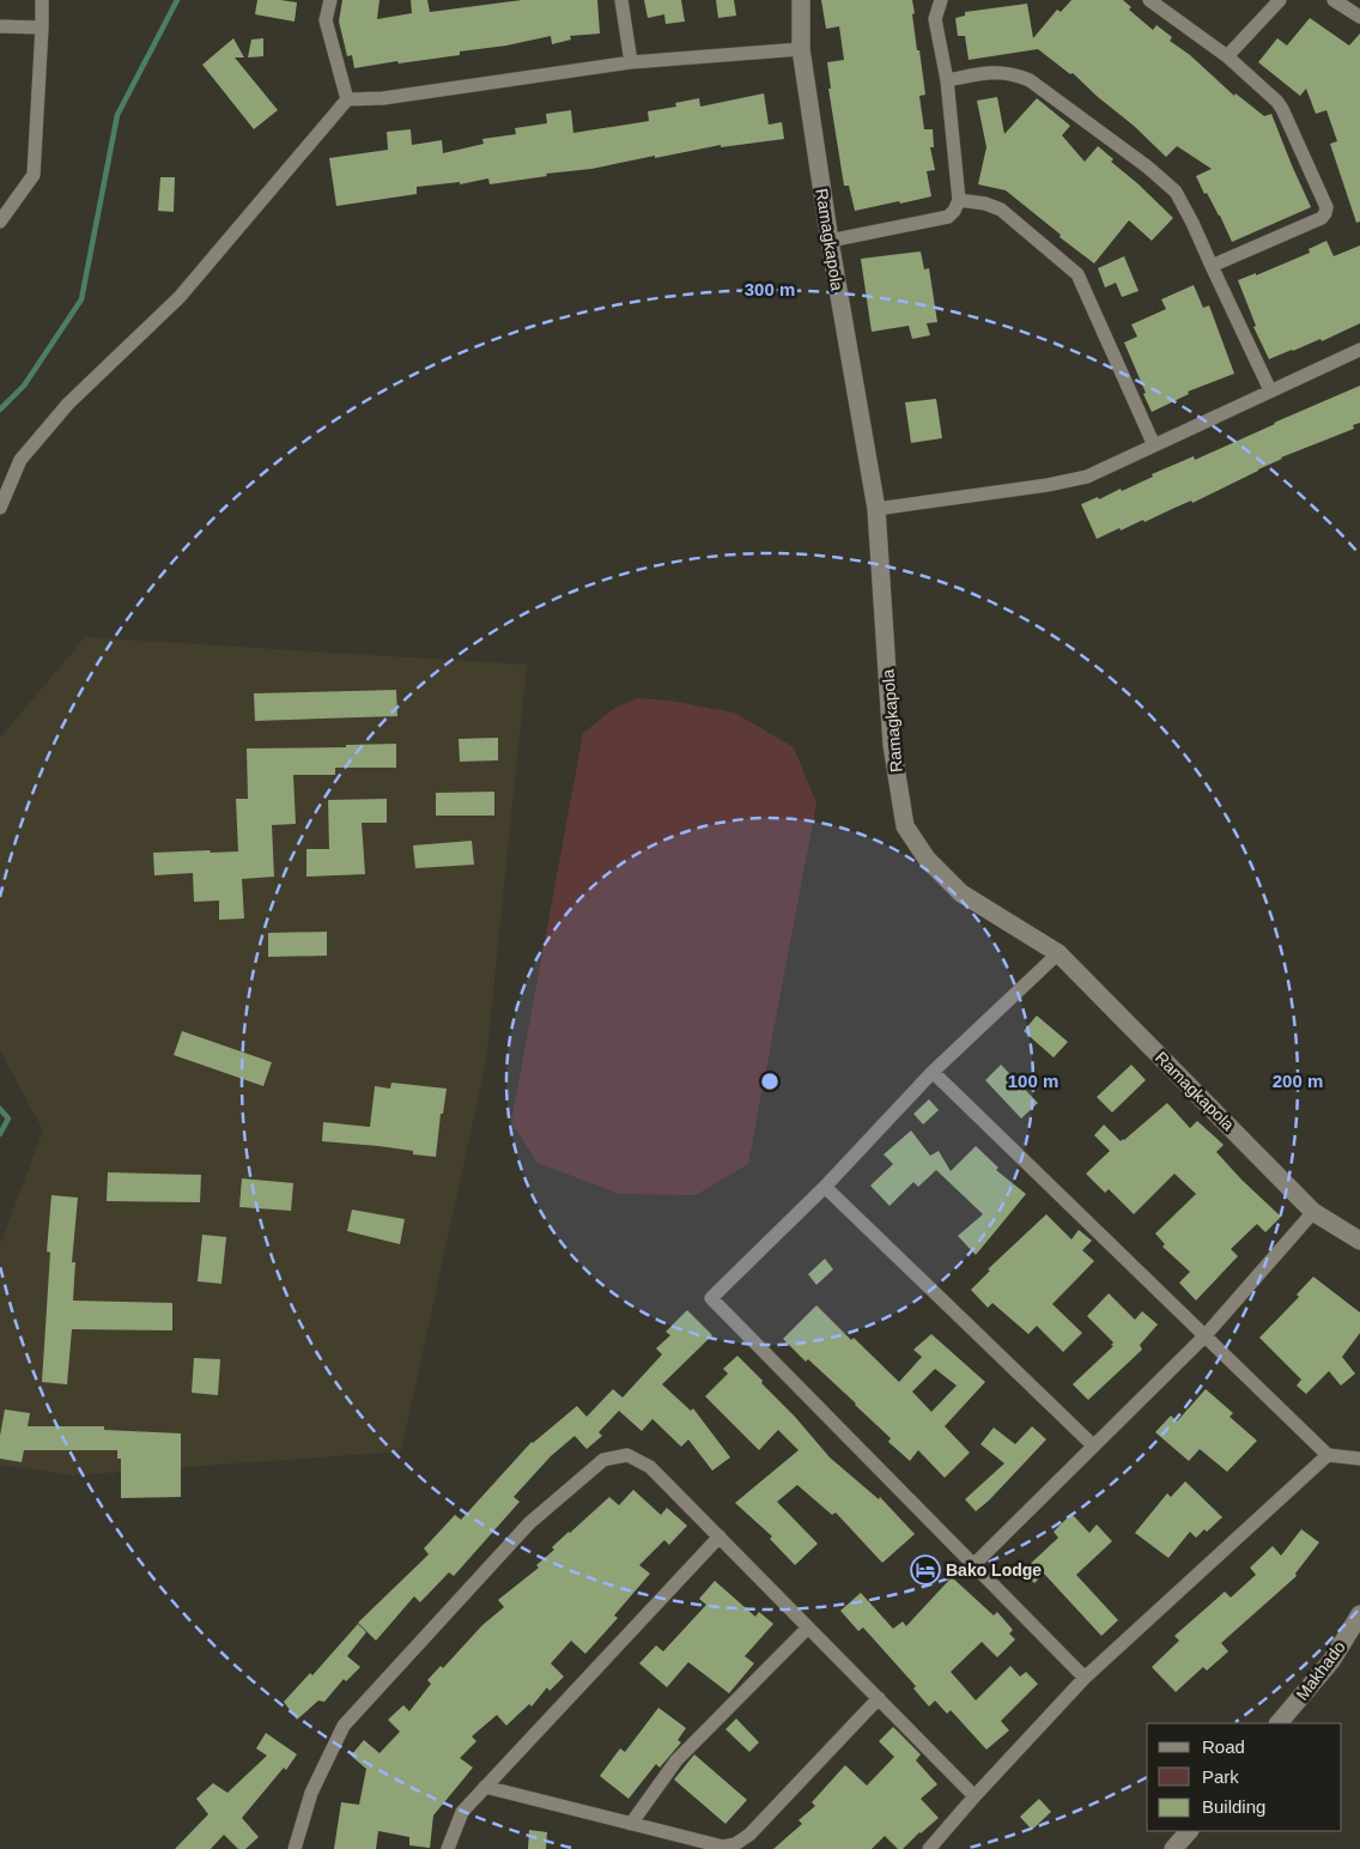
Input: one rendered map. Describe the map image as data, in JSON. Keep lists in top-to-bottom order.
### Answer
{
  "streets": {
    "street": ["Ramagkapola", "Makhado"]
  },
  "places": {
    "hotel": ["Bako Lodge"]
  },
  "legend": ["Road", "Park", "Building"],
  "rings": ["300 m", "100 m", "200 m"]
}
